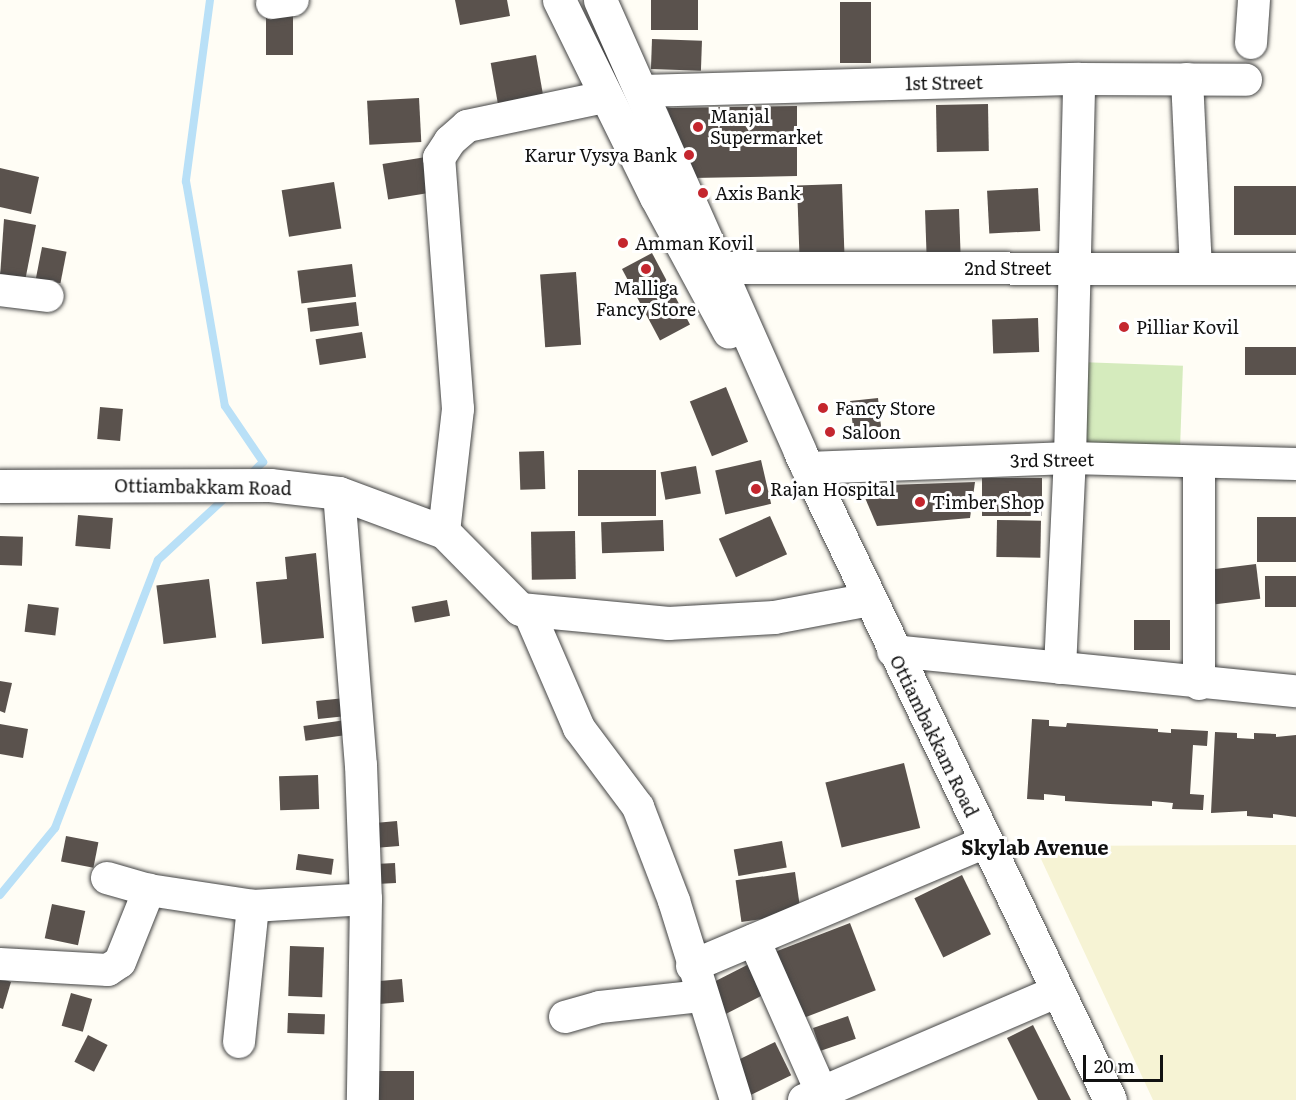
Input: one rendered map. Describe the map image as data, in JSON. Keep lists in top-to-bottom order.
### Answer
{
  "streets": {
    "street": [
      "1st Street",
      "2nd Street",
      "3rd Street",
      "Ottiambakkam Road"
    ]
  },
  "crossings": [
    ["1st Street", "Ottiambakkam Road"],
    ["2nd Street", "Ottiambakkam Road"],
    ["3rd Street", "Ottiambakkam Road"]
  ],
  "districts": ["Skylab Avenue"],
  "places": [
    "Manjal Supermarket",
    "Karur Vysya Bank",
    "Axis Bank",
    "Amman Kovil",
    "Malliga Fancy Store",
    "Pilliar Kovil",
    "Fancy Store",
    "Saloon",
    "Rajan Hospital",
    "Timber Shop"
  ],
  "scale_bar": "20 m"
}
